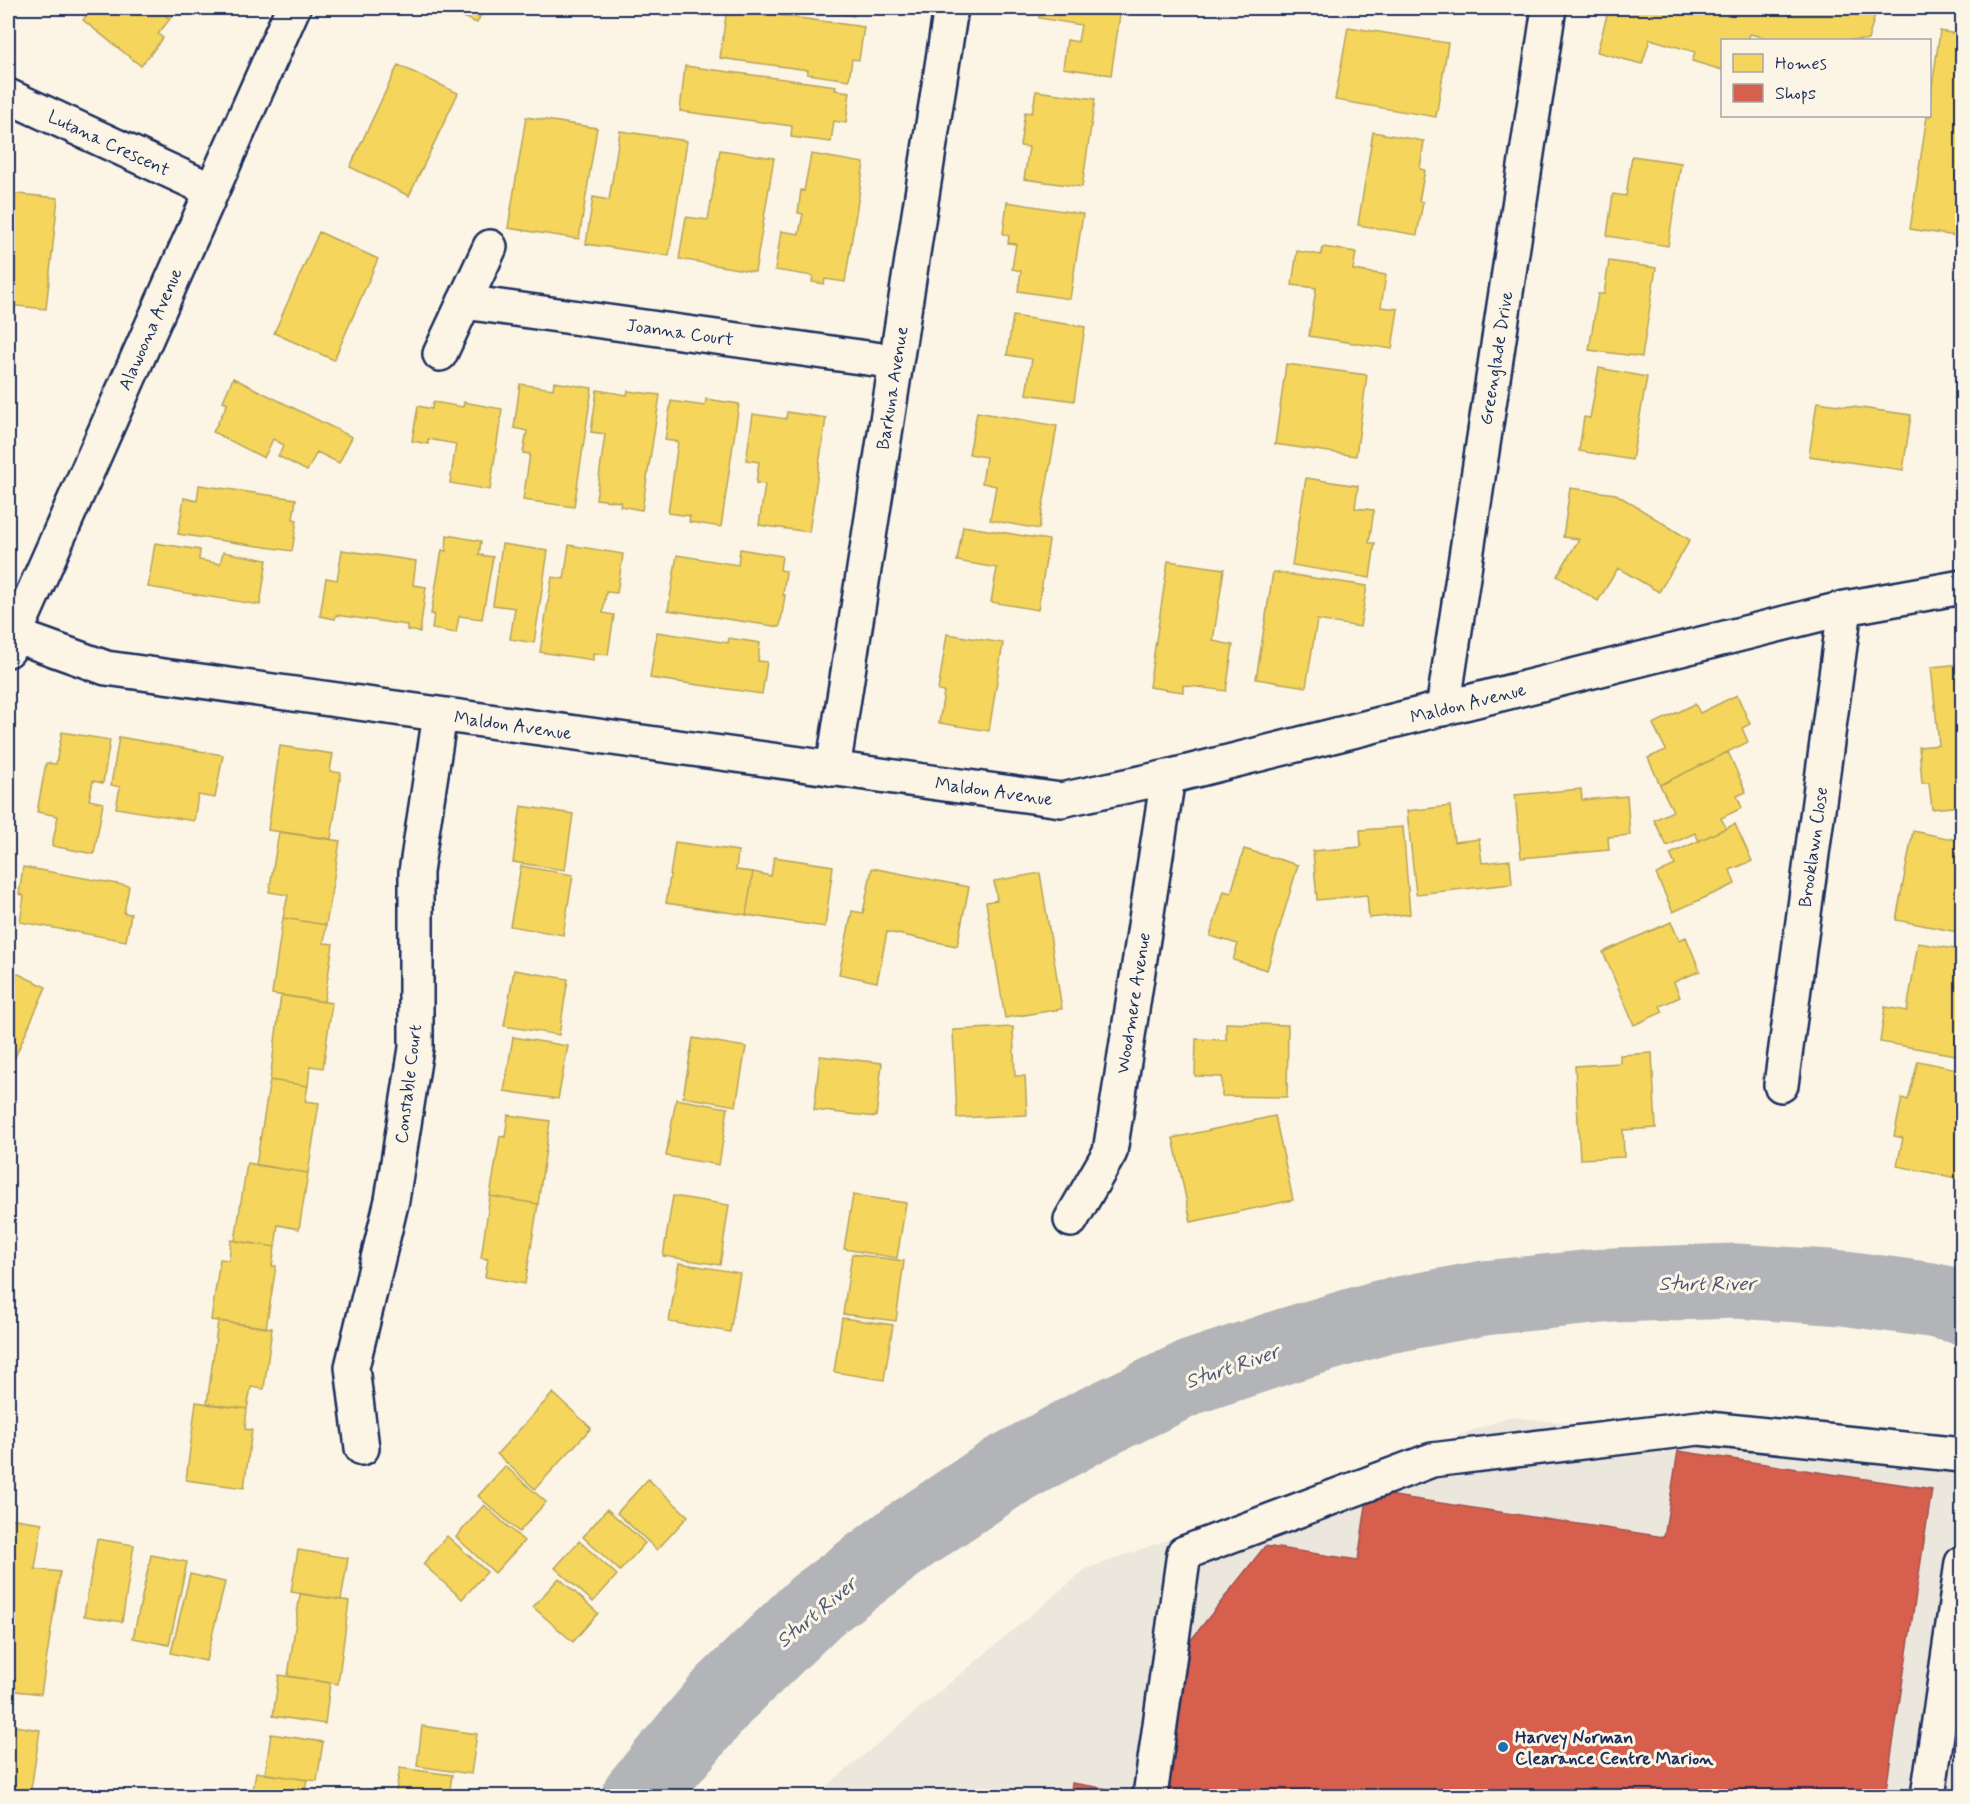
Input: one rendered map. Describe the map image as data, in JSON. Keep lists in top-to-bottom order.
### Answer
{
  "streets": {
    "street": [
      "Lutana Crescent",
      "Alawoona Avenue",
      "Joanna Court",
      "Greenglade Drive",
      "Barkuna Avenue",
      "Maldon Avenue",
      "Brooklawn Close",
      "Woodmere Avenue",
      "Constable Court"
    ]
  },
  "crossings": [
    ["Lutana Crescent", "Alawoona Avenue"],
    ["Alawoona Avenue", "Maldon Avenue"],
    ["Joanna Court", "Barkuna Avenue"],
    ["Greenglade Drive", "Maldon Avenue"],
    ["Barkuna Avenue", "Maldon Avenue"],
    ["Maldon Avenue", "Brooklawn Close"],
    ["Maldon Avenue", "Woodmere Avenue"],
    ["Maldon Avenue", "Constable Court"]
  ],
  "water": ["Sturt River"],
  "places": ["Harvey Norman Clearance Centre Marion"],
  "legend": ["Homes", "Shops"]
}
